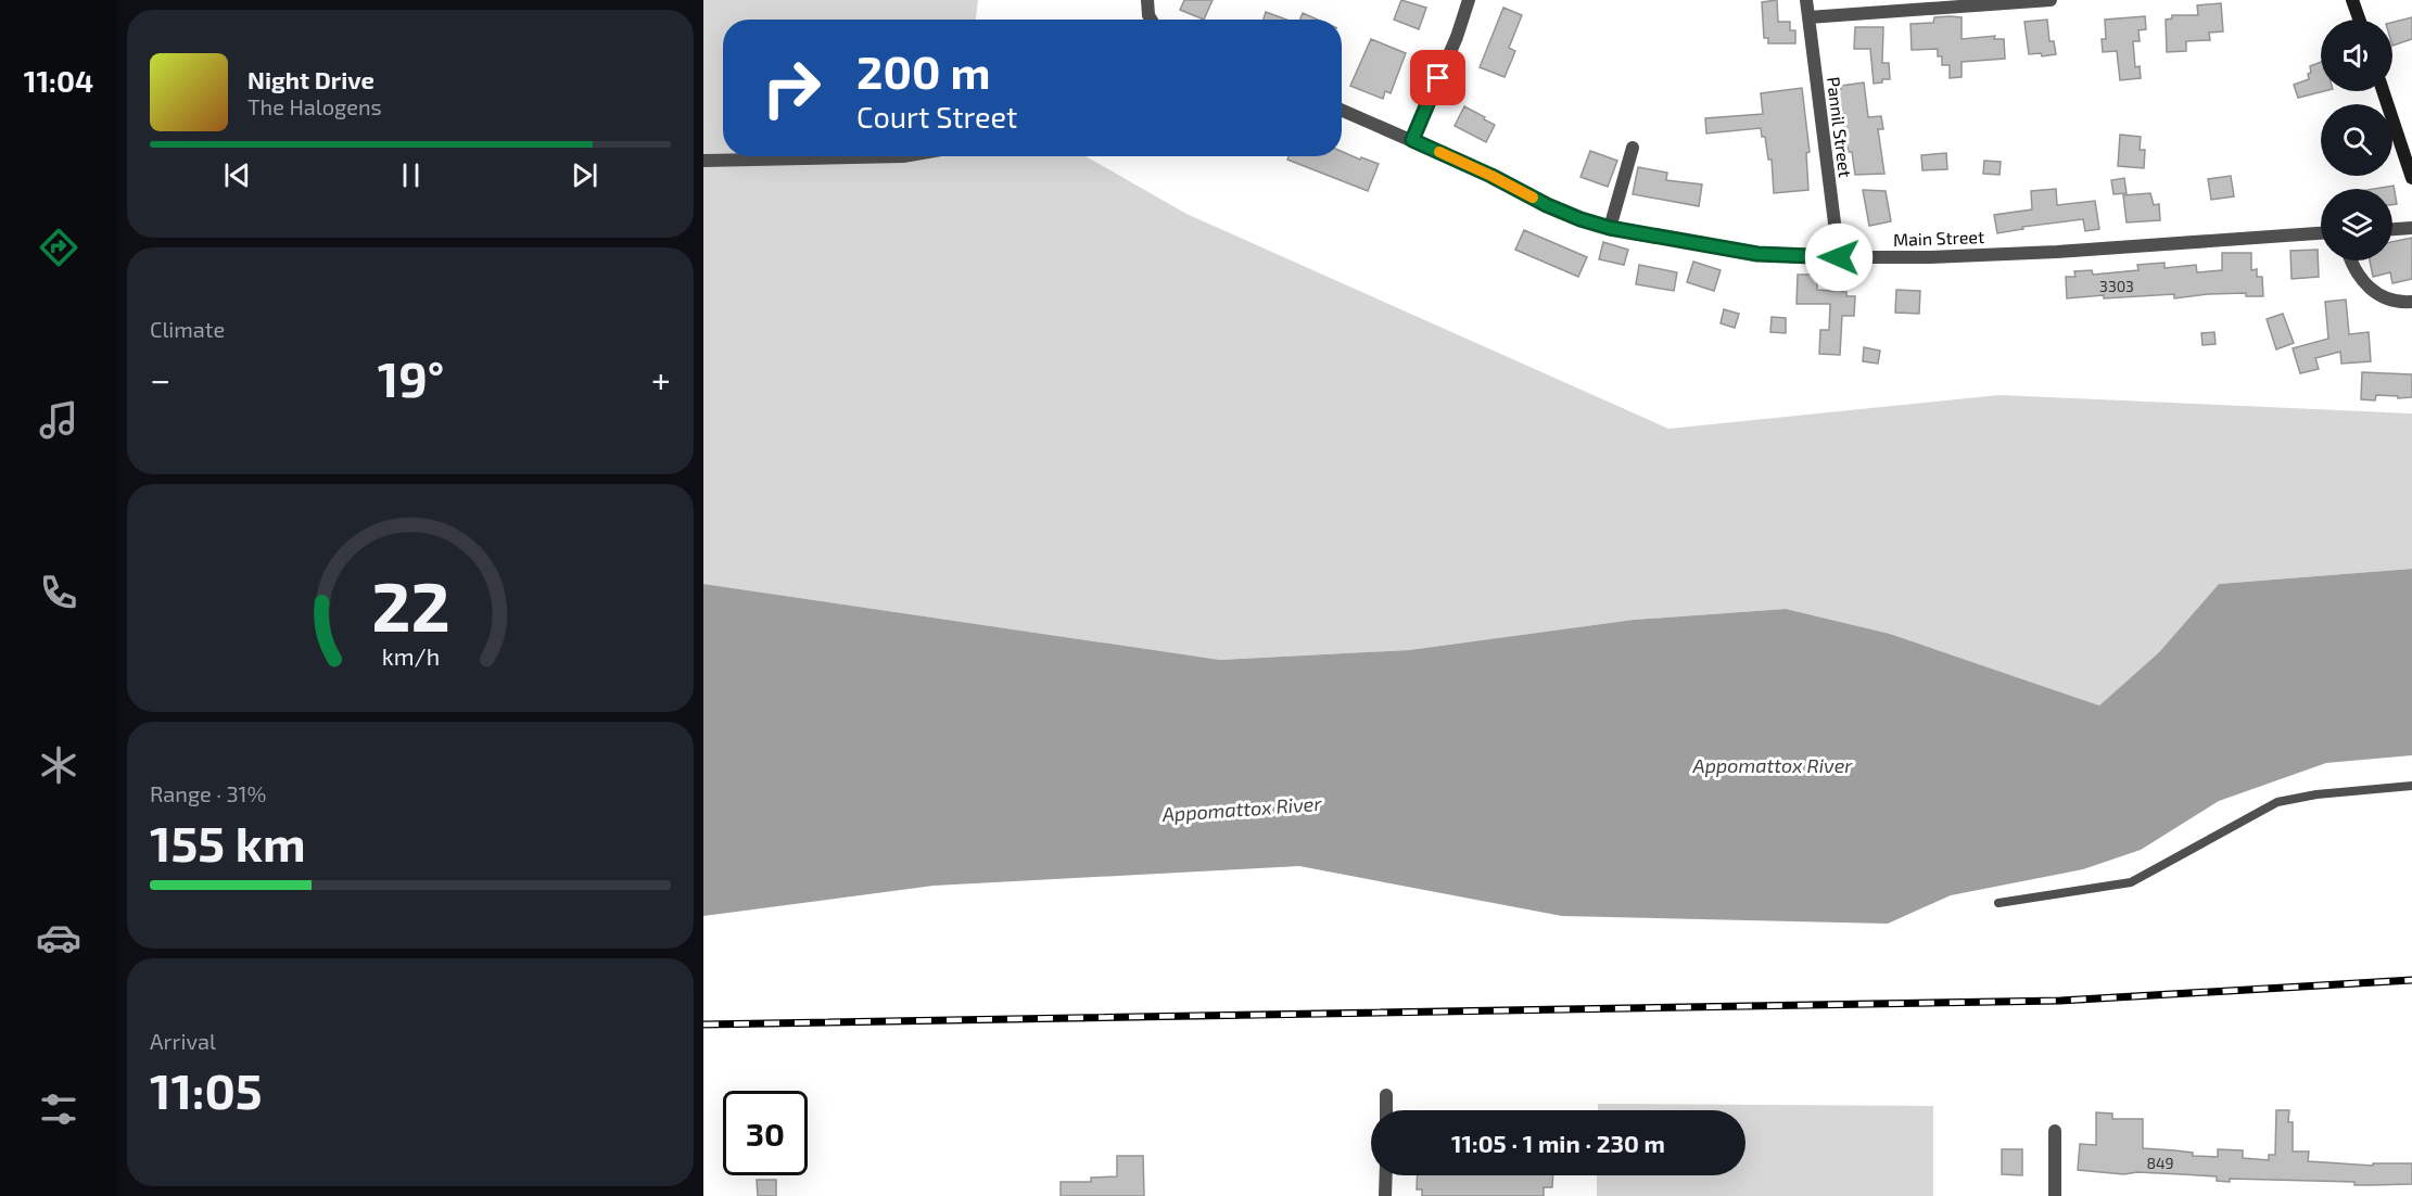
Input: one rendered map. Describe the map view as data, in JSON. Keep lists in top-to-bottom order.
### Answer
{
  "streets": {
    "street": ["Pannil Street", "Main Street"]
  },
  "crossings": [
    ["Pannil Street", "Main Street"]
  ],
  "water": ["Appomattox River"],
  "house_numbers": ["3303", "849"],
  "page": {
    "tabs": "11:04",
    "turn": ["200 m", "Court Street"],
    "song": ["Night Drive", "The Halogens"],
    "tile": [
      "Climate",
      ["Range · 31%", "155 km"],
      ["Arrival", "11:05"]
    ],
    "heat": ["−", "19°", "+"],
    "limit": "30",
    "trip": "11:05 · 1 min · 230 m",
    "gauge": ["22", "km/h"]
  }
}
